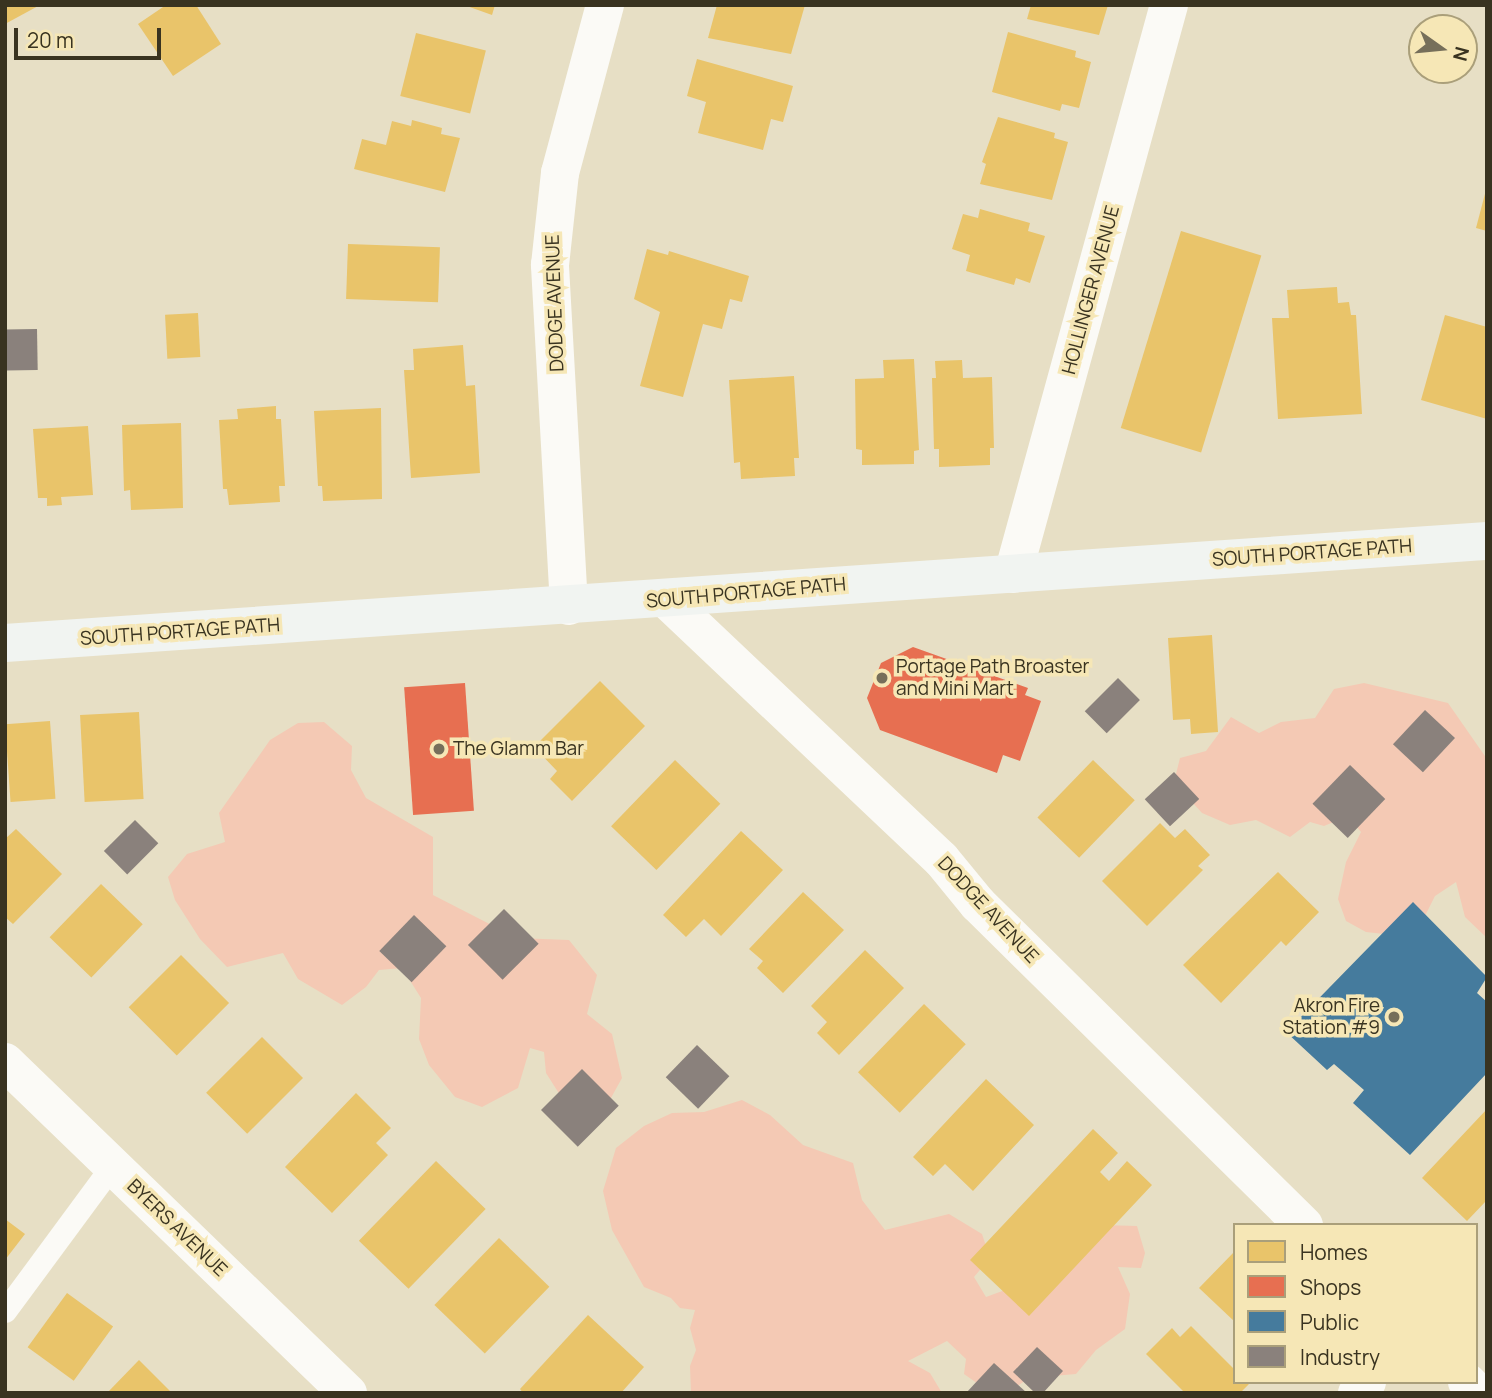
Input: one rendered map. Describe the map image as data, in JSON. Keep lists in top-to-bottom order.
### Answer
{
  "streets": {
    "main road": ["SOUTH PORTAGE PATH"],
    "street": ["HOLLINGER AVENUE", "DODGE AVENUE", "BYERS AVENUE"]
  },
  "crossings": [
    ["HOLLINGER AVENUE", "SOUTH PORTAGE PATH"],
    ["DODGE AVENUE", "SOUTH PORTAGE PATH"]
  ],
  "places": ["Portage Path Broaster and Mini Mart", "The Glamm Bar", "Akron Fire Station #9"],
  "legend": [
    "Homes",
    "Shops",
    "Public",
    "Industry"
  ],
  "scale_bar": "20 m",
  "north": "right"
}
